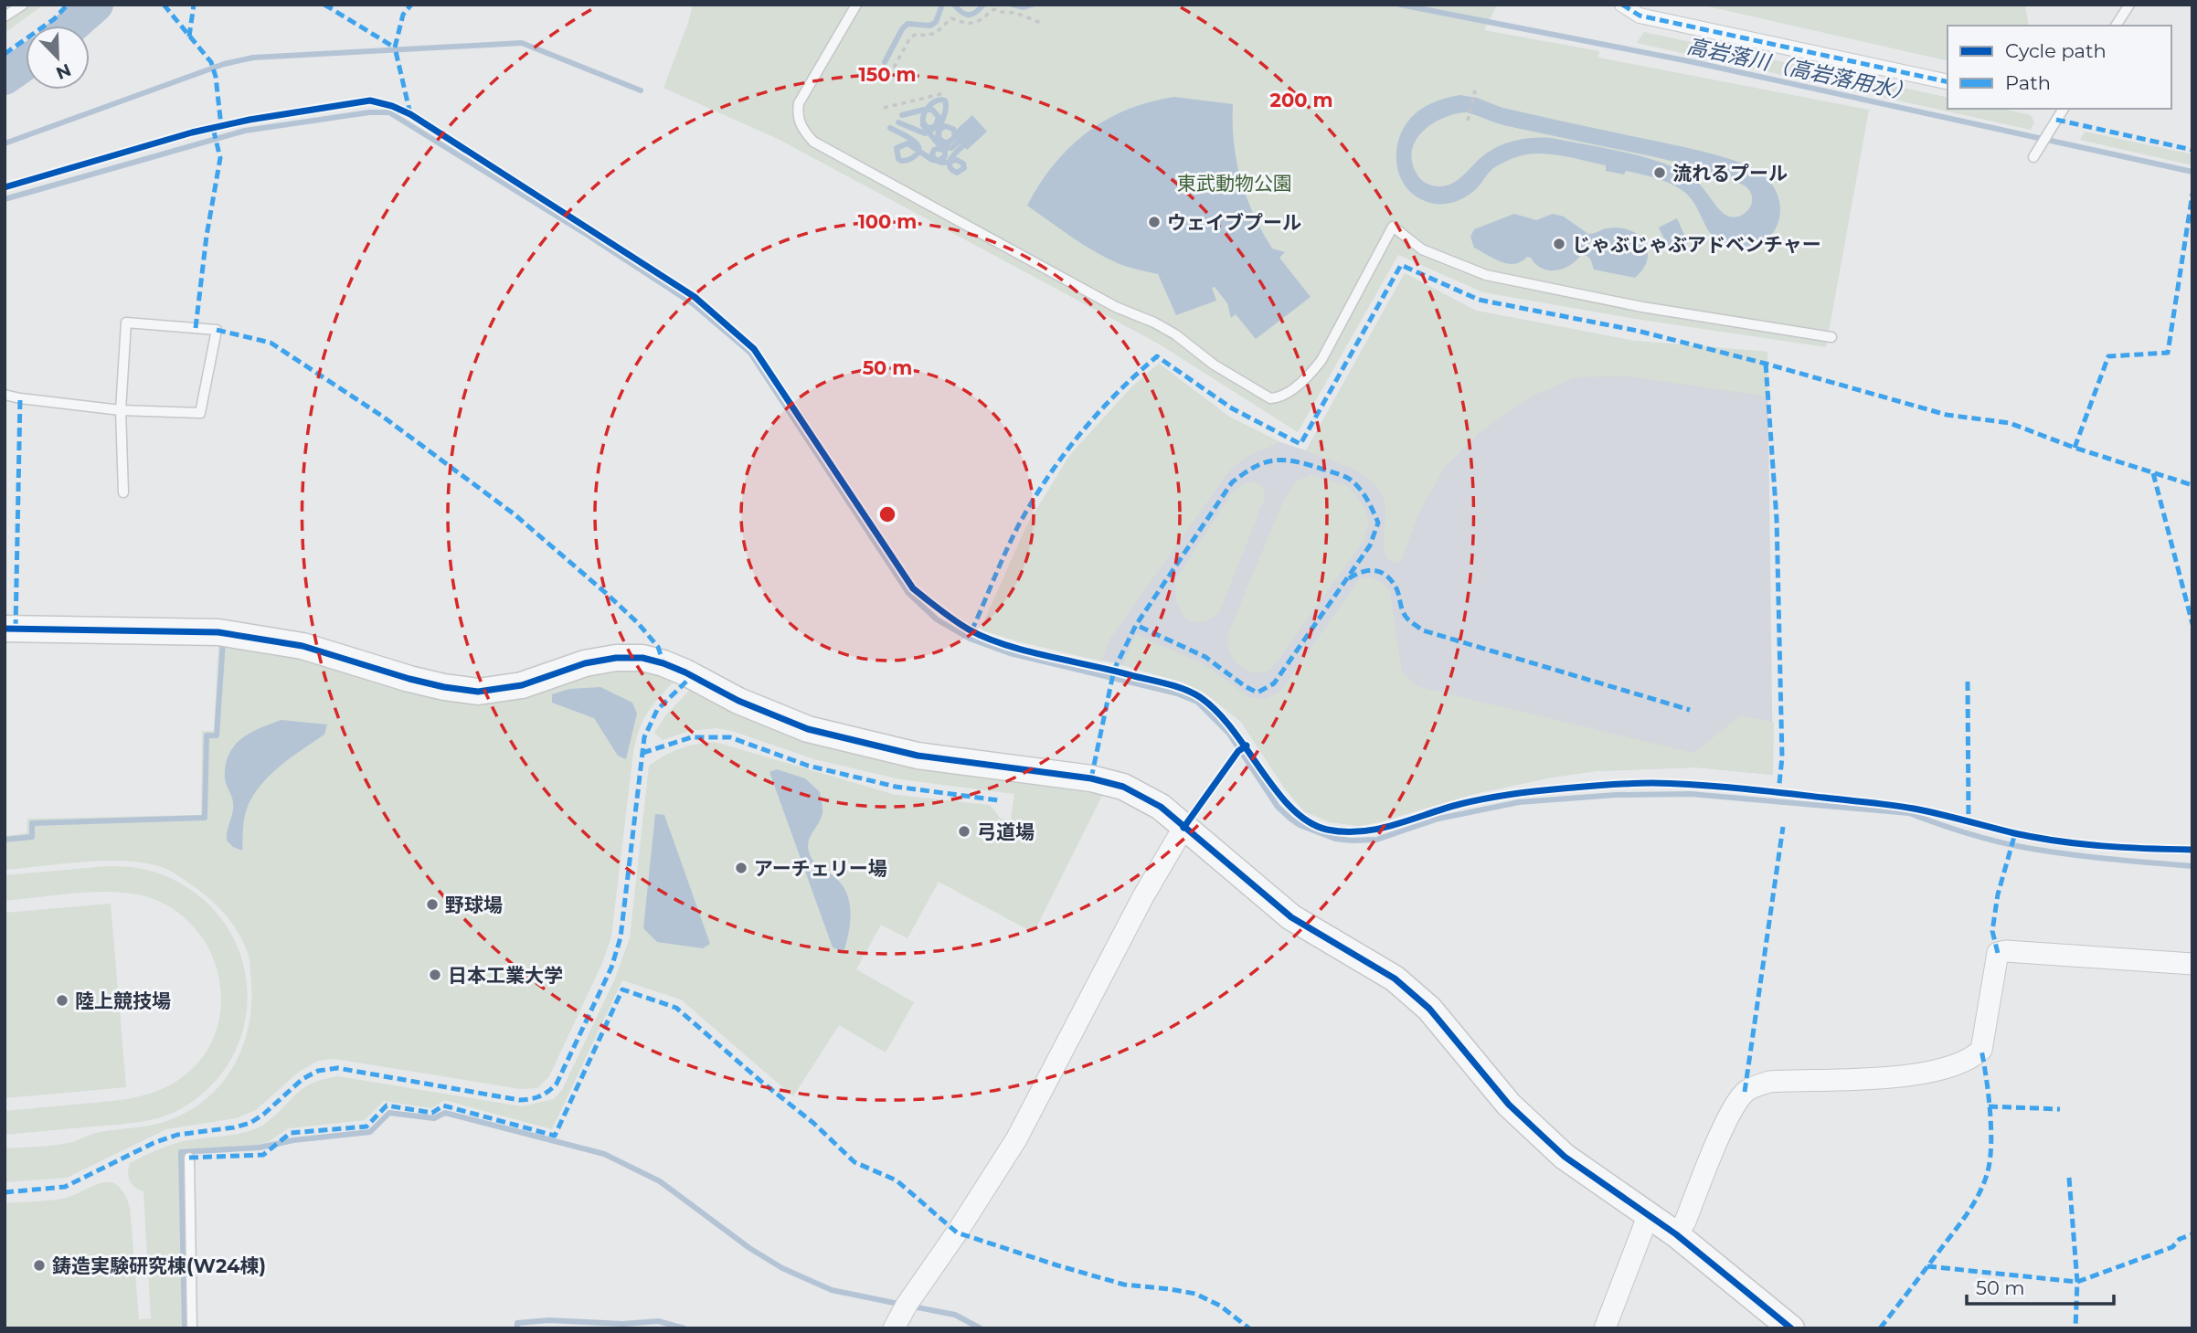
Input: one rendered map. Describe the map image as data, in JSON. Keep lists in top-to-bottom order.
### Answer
{
  "water": ["高岩落川（高岩落用水）"],
  "parks": ["東武動物公園"],
  "places": [
    "流れるプール",
    "ウェイブプール",
    "じゃぶじゃぶアドベンチャー",
    "弓道場",
    "アーチェリー場",
    "野球場",
    "日本工業大学",
    "陸上競技場",
    "鋳造実験研究棟(W24棟)"
  ],
  "legend": ["Cycle path", "Path"],
  "scale_bar": "50 m",
  "north": "bottom right",
  "rings": [
    "150 m",
    "200 m",
    "100 m",
    "50 m"
  ]
}
